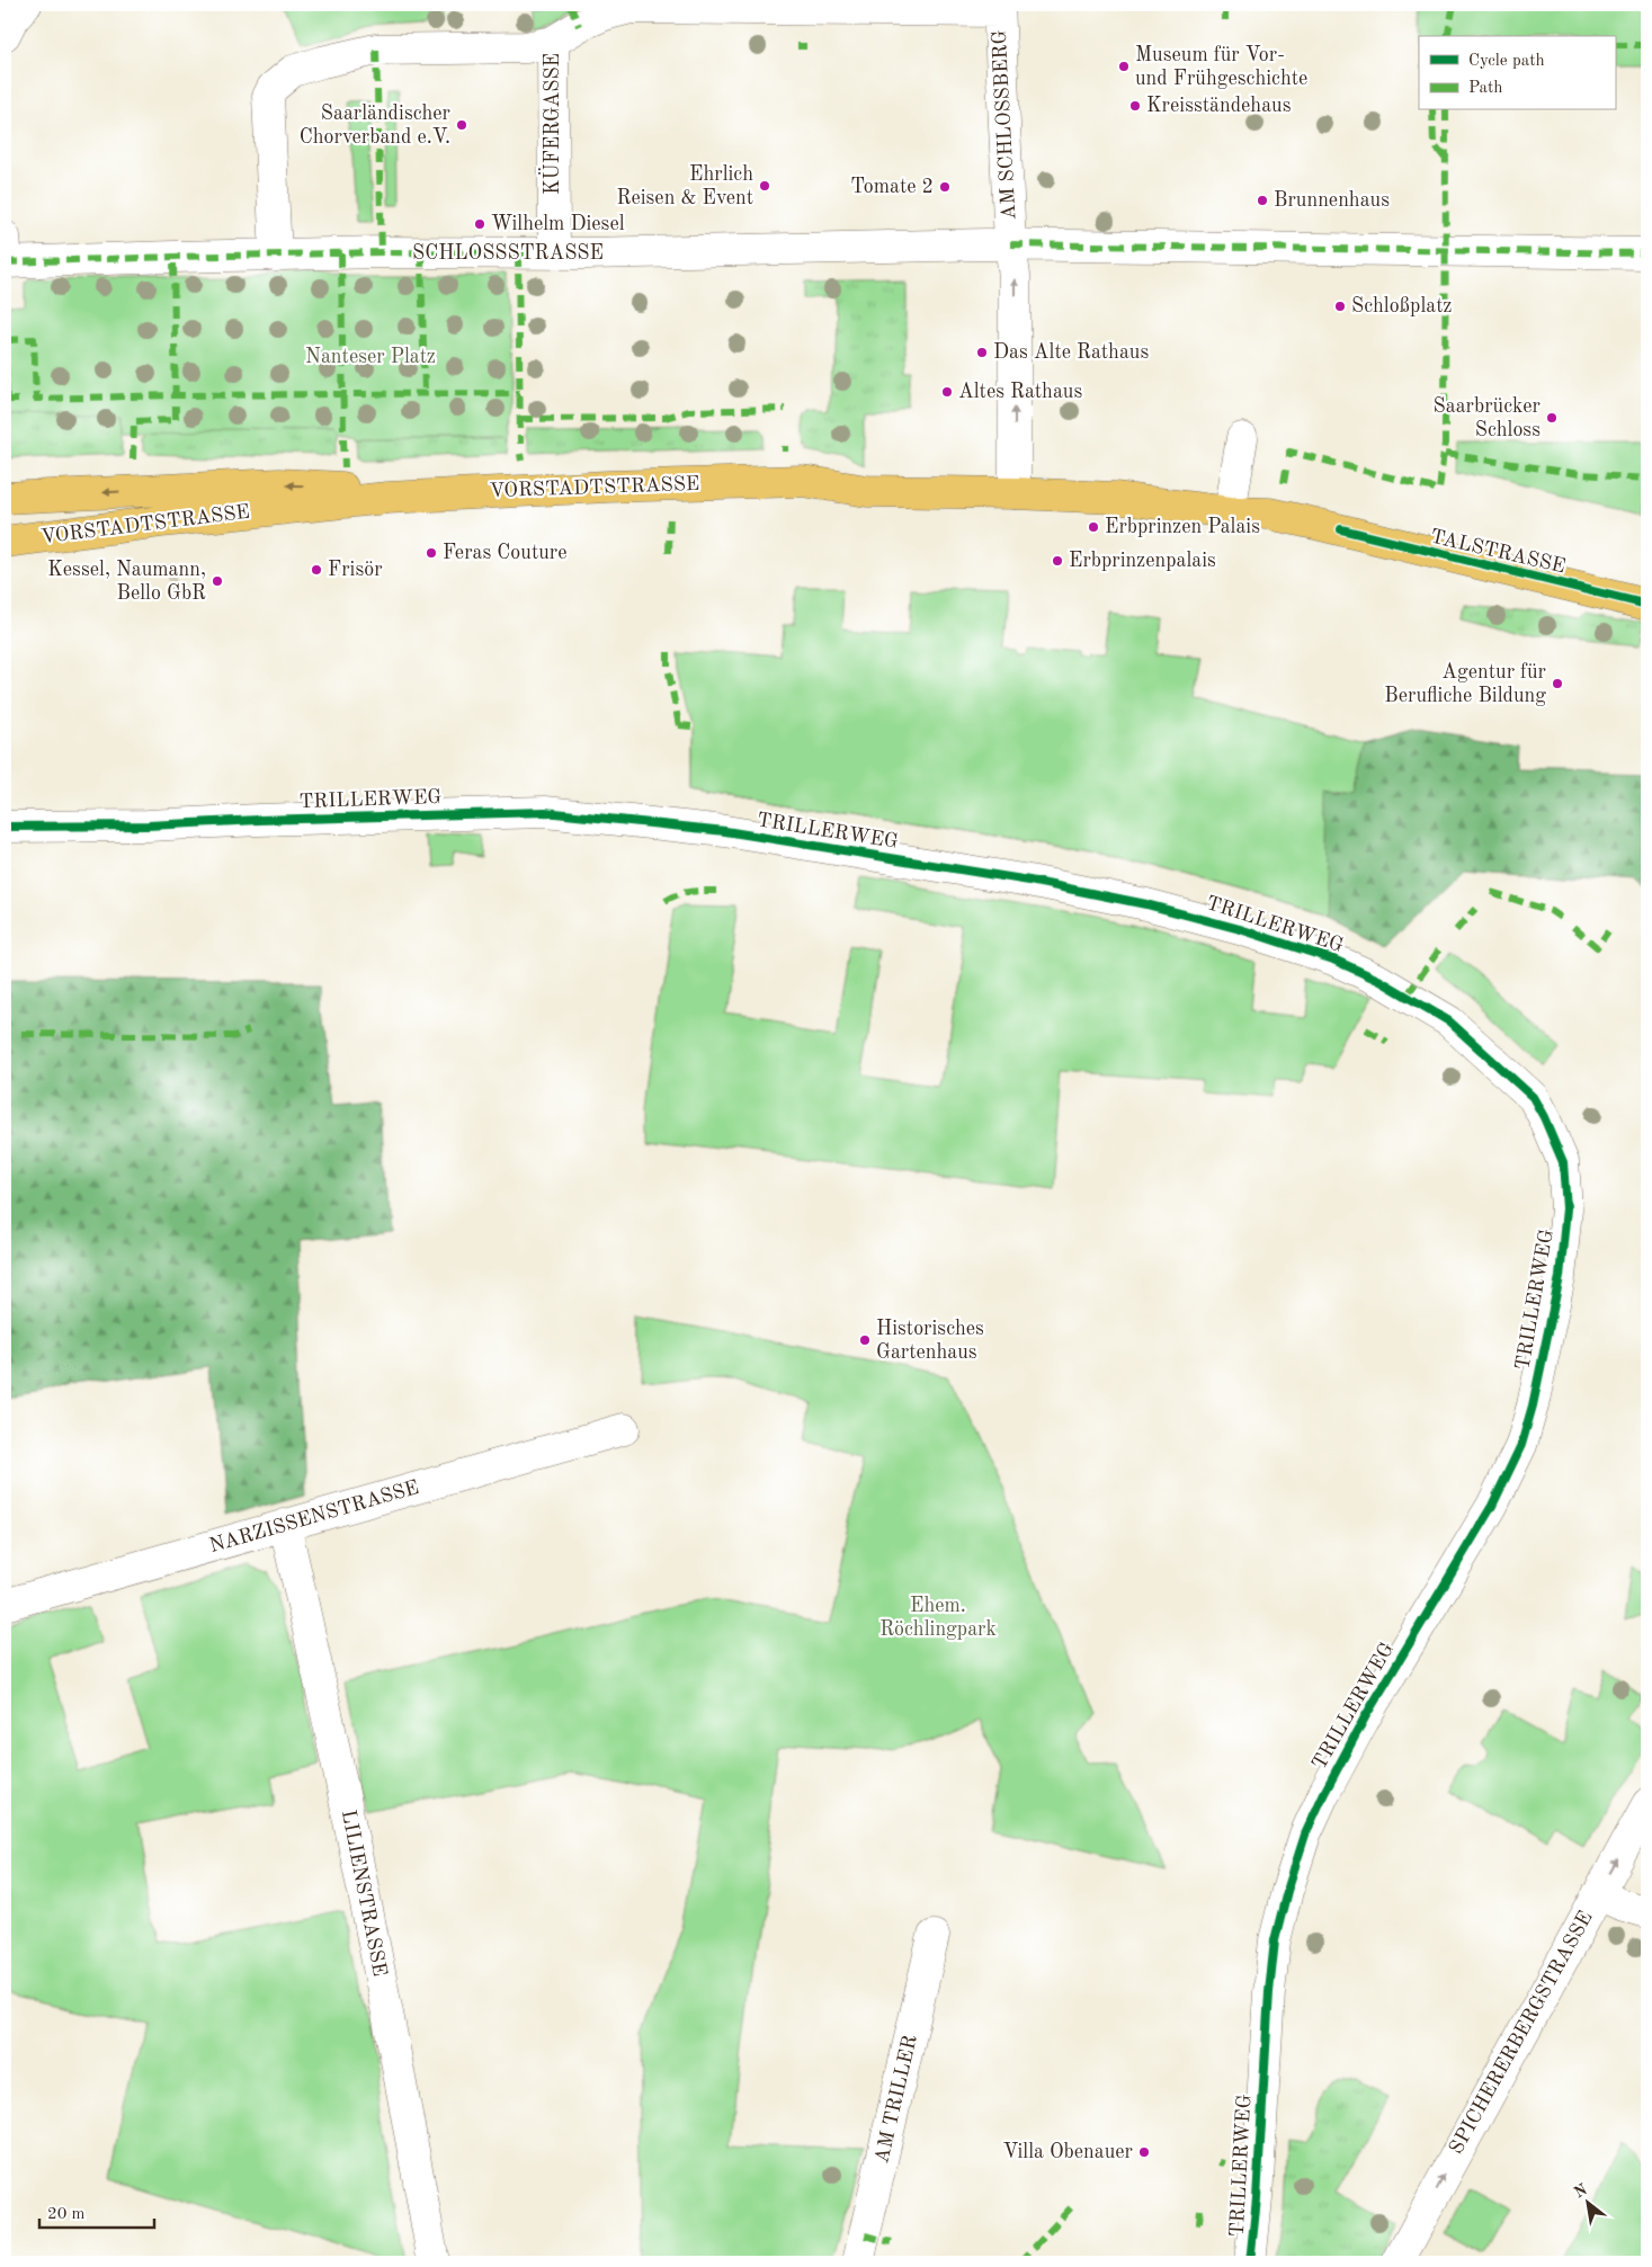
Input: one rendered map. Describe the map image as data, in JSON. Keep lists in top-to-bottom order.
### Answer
{
  "streets": {
    "main road": ["VORSTADTSTRASSE", "TALSTRASSE"],
    "street": [
      "KÜFERGASSE",
      "AM SCHLOSSBERG",
      "SCHLOSSSTRASSE",
      "TRILLERWEG",
      "NARZISSENSTRASSE",
      "LILIENSTRASSE",
      "SPICHERERBERGSTRASSE",
      "AM TRILLER"
    ]
  },
  "crossings": [
    ["KÜFERGASSE", "AM SCHLOSSBERG"],
    ["KÜFERGASSE", "SCHLOSSSTRASSE"],
    ["AM SCHLOSSBERG", "SCHLOSSSTRASSE"],
    ["NARZISSENSTRASSE", "LILIENSTRASSE"]
  ],
  "one_way": ["SPICHERERBERGSTRASSE"],
  "parks": ["Nanteser Platz", "Ehem. Röchlingpark"],
  "places": [
    "Museum für Vor- und Frühgeschichte",
    "Kreisständehaus",
    "Saarländischer Chorverband e.V.",
    "Ehrlich Reisen & Event",
    "Tomate 2",
    "Brunnenhaus",
    "Wilhelm Diesel",
    "Schloßplatz",
    "Das Alte Rathaus",
    "Altes Rathaus",
    "Saarbrücker Schloss",
    "Erbprinzen Palais",
    "Feras Couture",
    "Erbprinzenpalais",
    "Frisör",
    "Kessel, Naumann, Bello GbR",
    "Agentur für Berufliche Bildung",
    "Historisches Gartenhaus",
    "Villa Obenauer"
  ],
  "legend": ["Cycle path", "Path"],
  "scale_bar": "20 m",
  "north": "top left"
}
